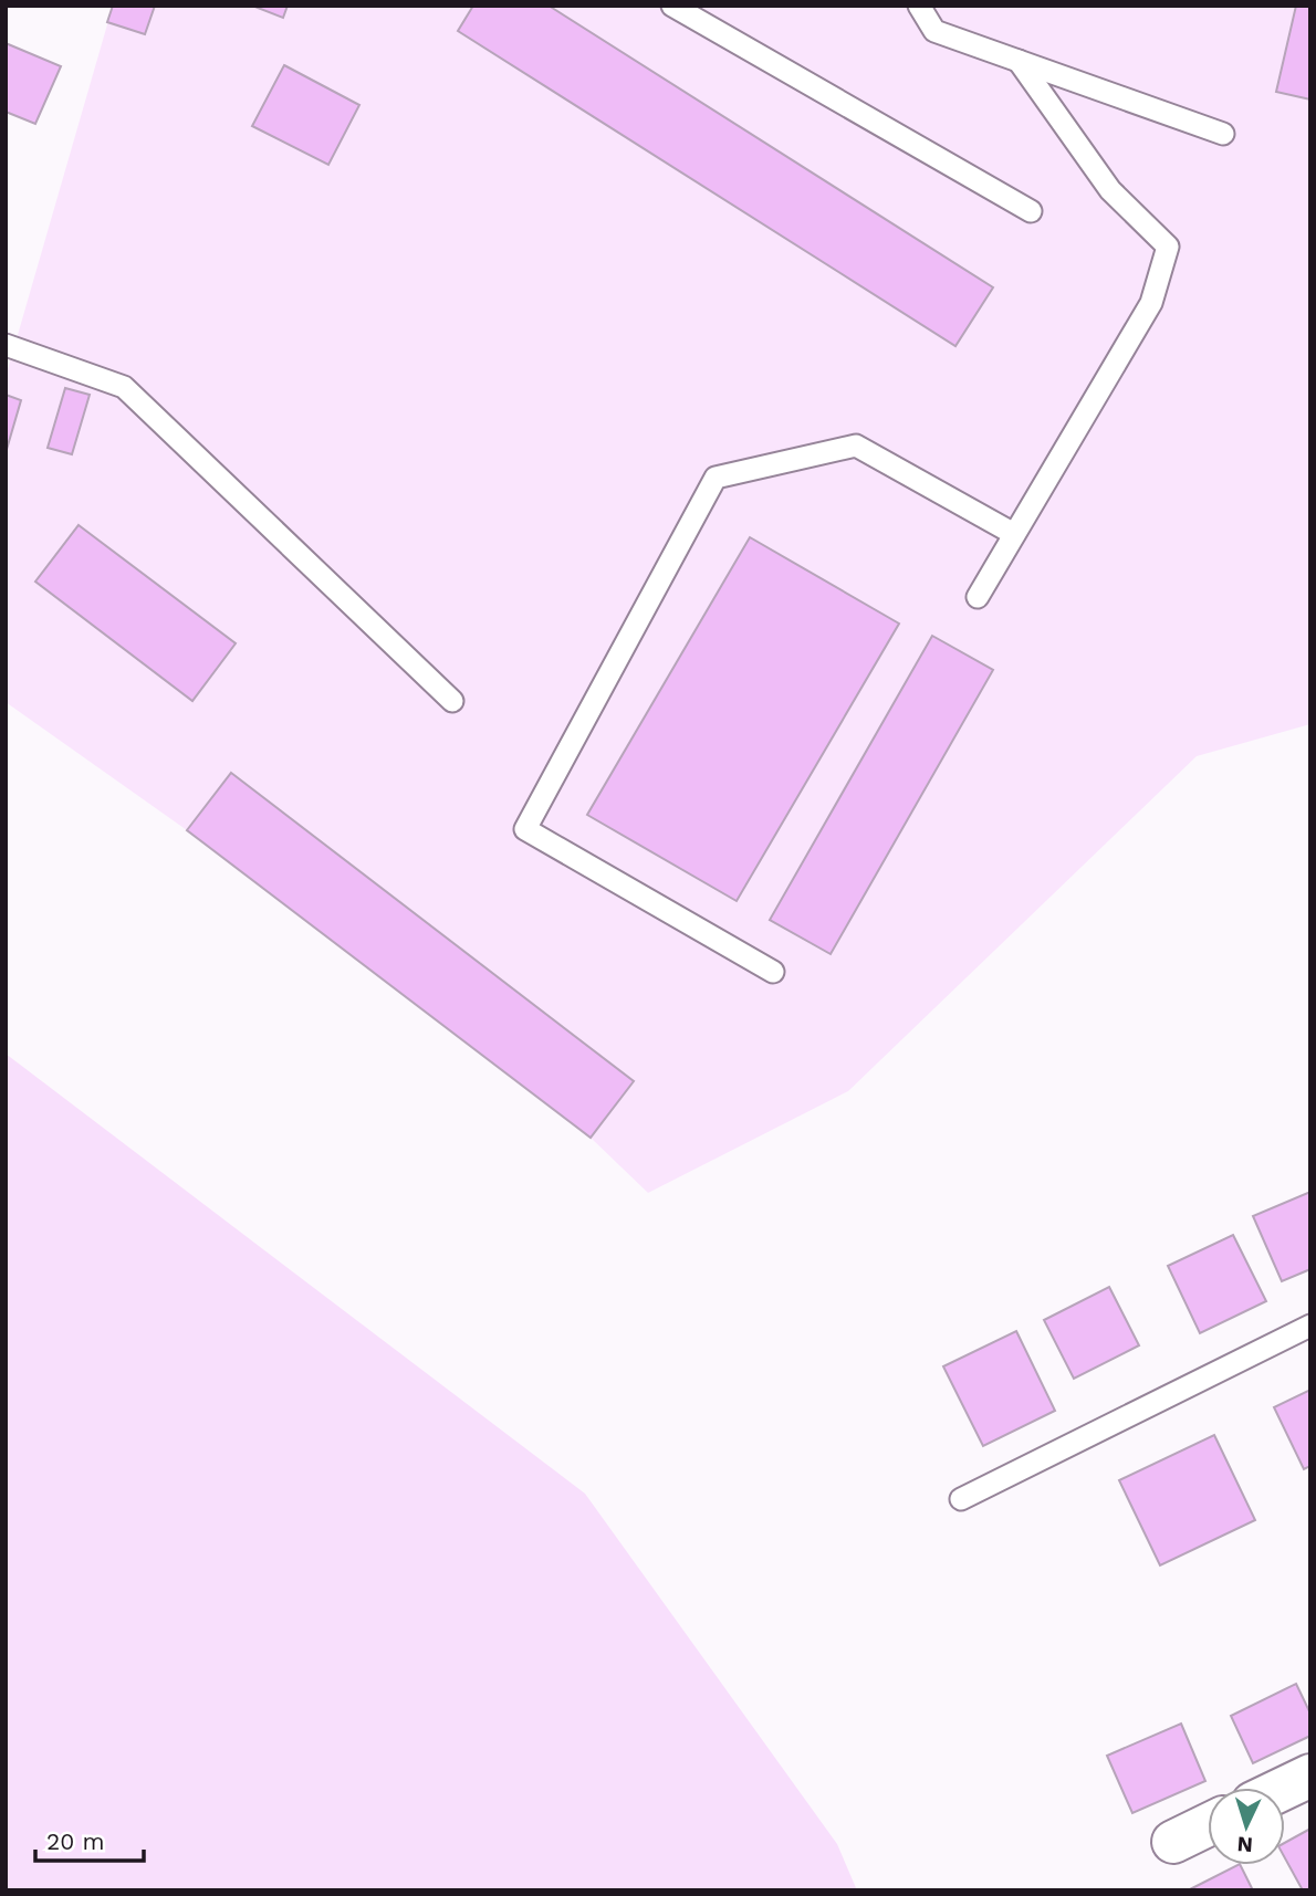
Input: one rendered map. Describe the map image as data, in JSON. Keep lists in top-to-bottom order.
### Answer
{
  "scale_bar": "20 m",
  "north": "bottom"
}
